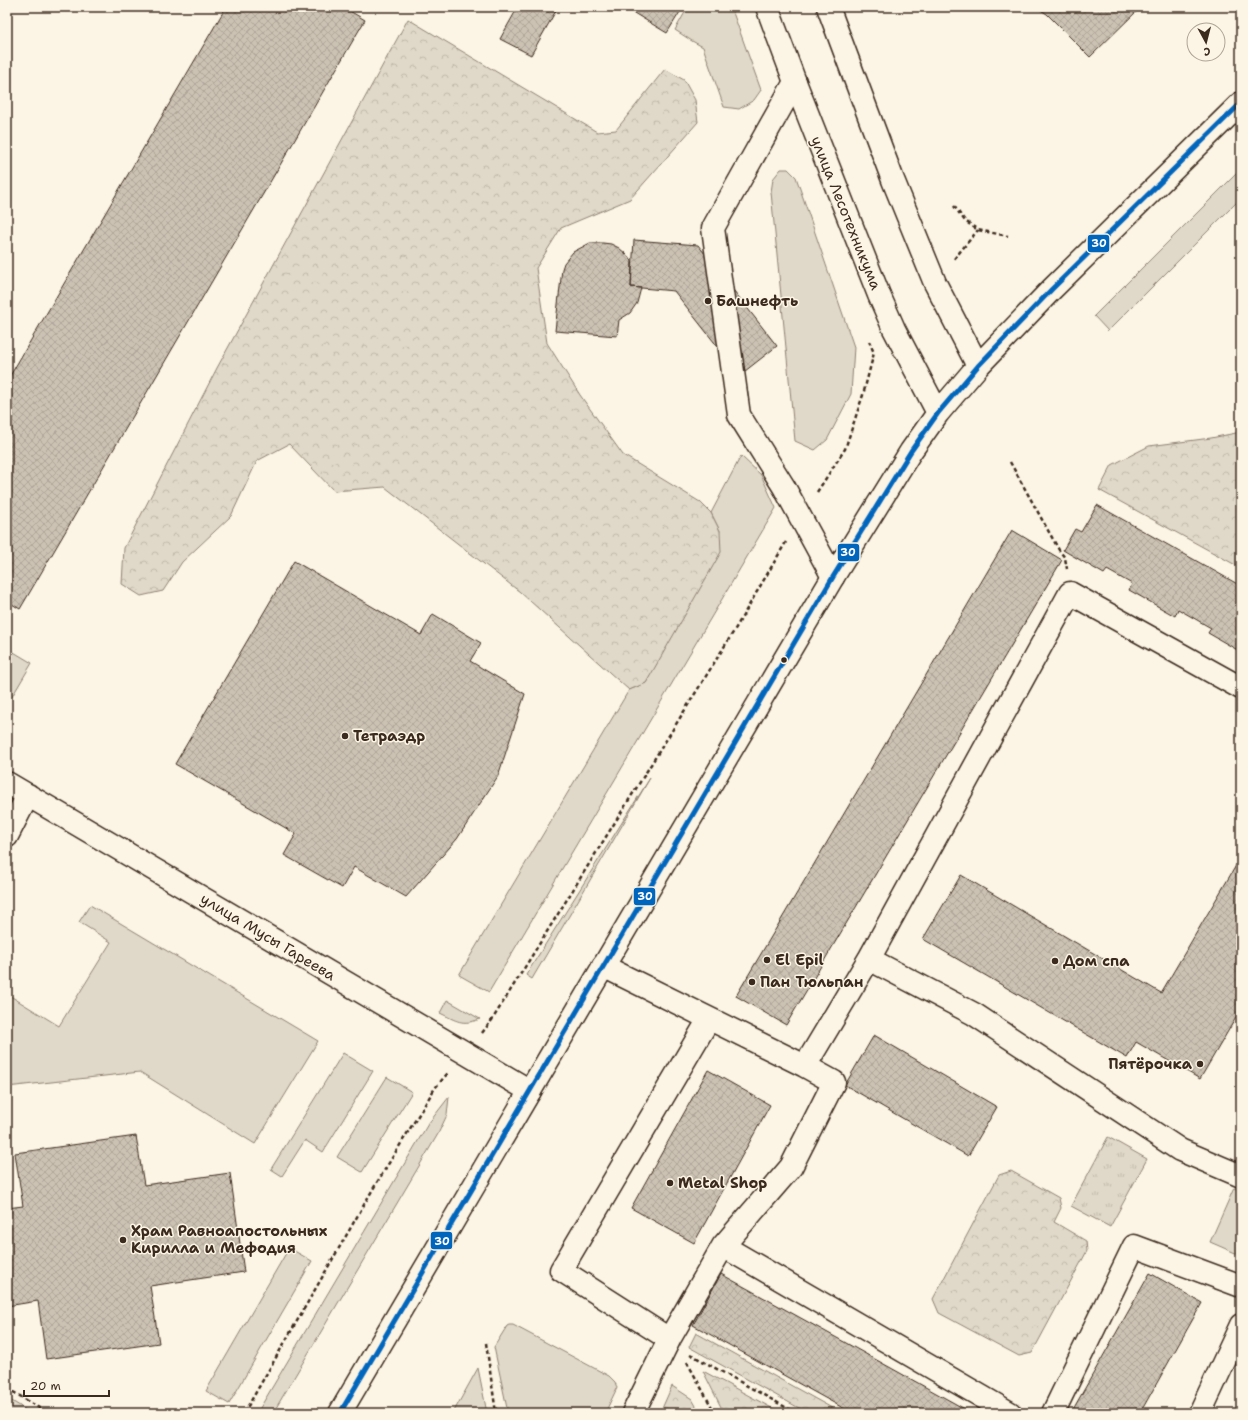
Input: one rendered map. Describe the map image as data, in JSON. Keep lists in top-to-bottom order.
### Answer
{
  "streets": {
    "main road": ["улица Лесотехникума", "улица Мусы Гареева"]
  },
  "places": [
    "Башнефть",
    "Тетраэдр",
    "El Epil",
    "Дом спа",
    "Пан Тюльпан",
    "Пятёрочка",
    "Metal Shop",
    "Храм Равноапостольных Кирилла и Мефодия"
  ],
  "lines": ["transit line 30"],
  "scale_bar": "20 m",
  "north": "bottom"
}
